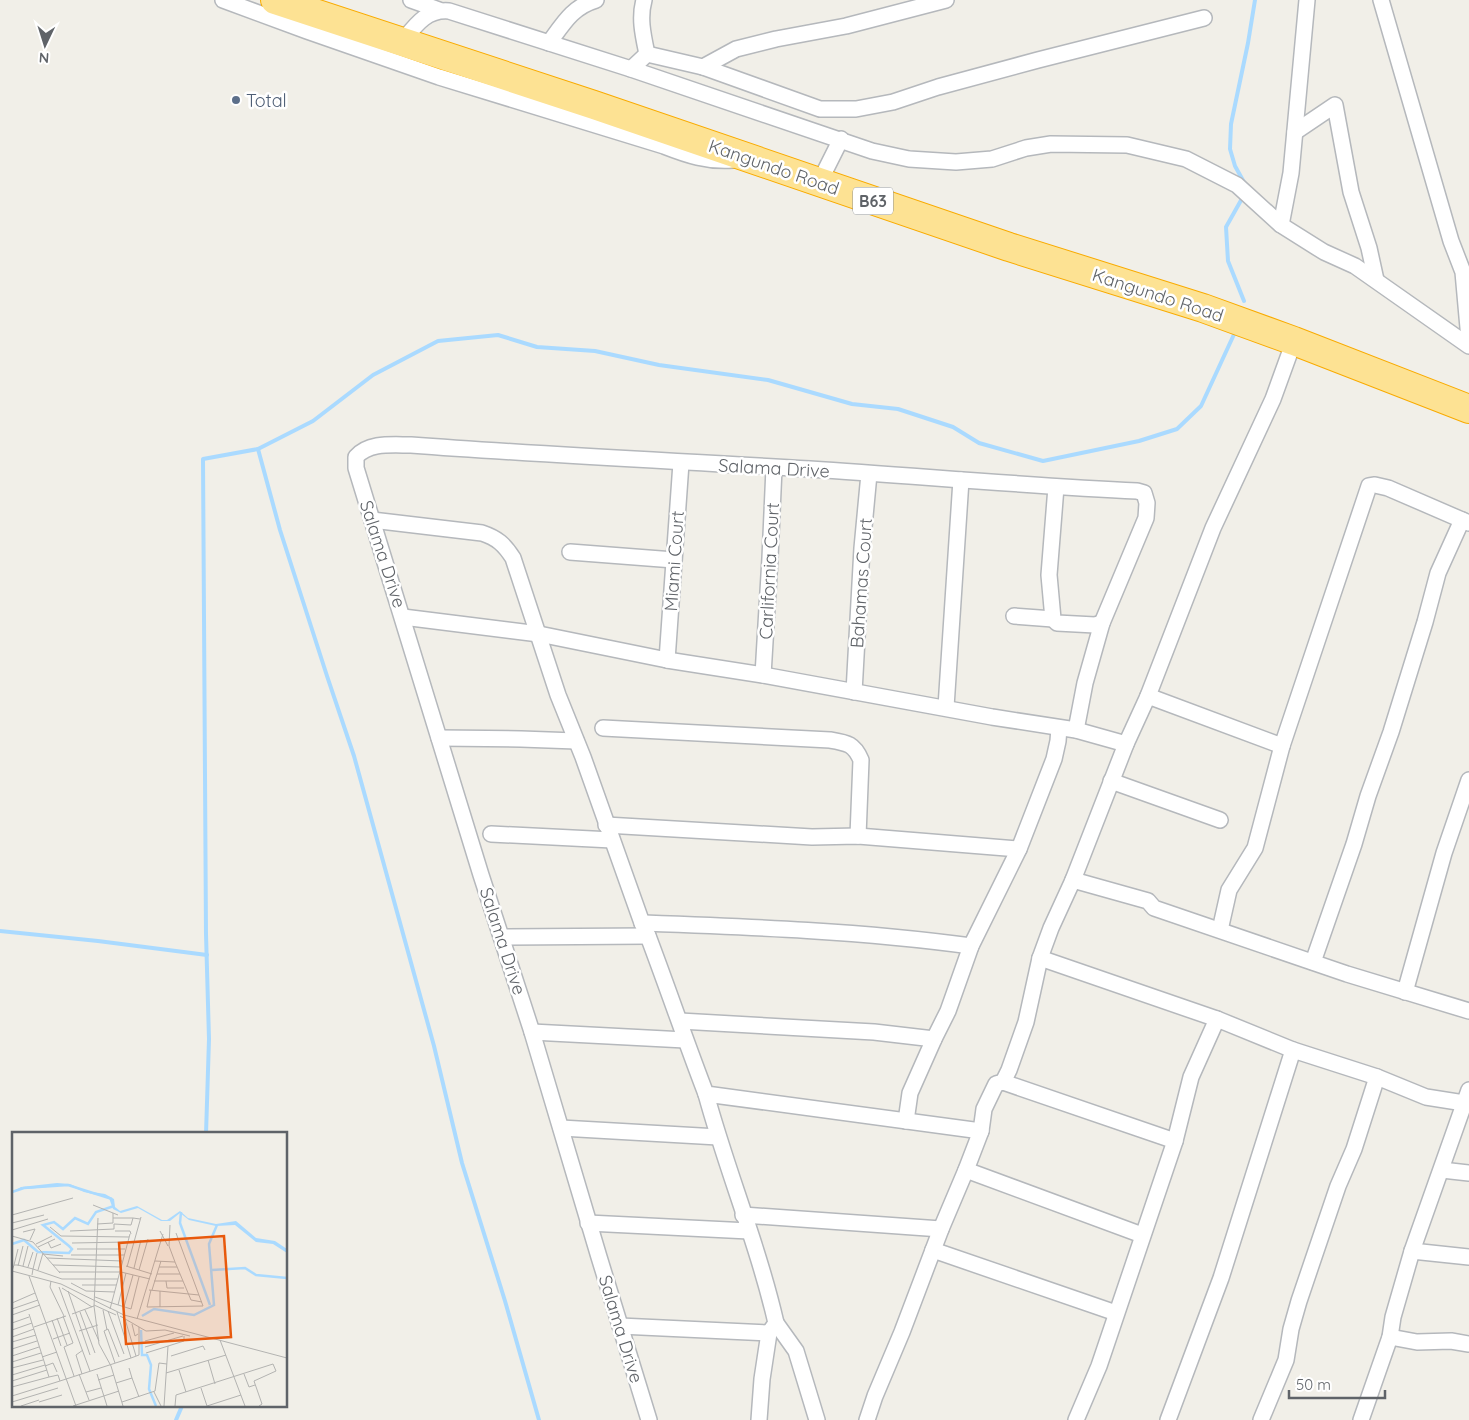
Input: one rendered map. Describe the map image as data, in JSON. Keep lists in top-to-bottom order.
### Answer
{
  "streets": {
    "highway": ["Kangundo Road", "B63"],
    "street": [
      "Salama Drive",
      "Miami Court",
      "Carlifornia Court",
      "Bahamas Court"
    ]
  },
  "crossings": [
    ["Salama Drive", "Miami Court"],
    ["Salama Drive", "Carlifornia Court"],
    ["Salama Drive", "Bahamas Court"]
  ],
  "places": ["Total"],
  "scale_bar": "50 m",
  "north": "bottom"
}
